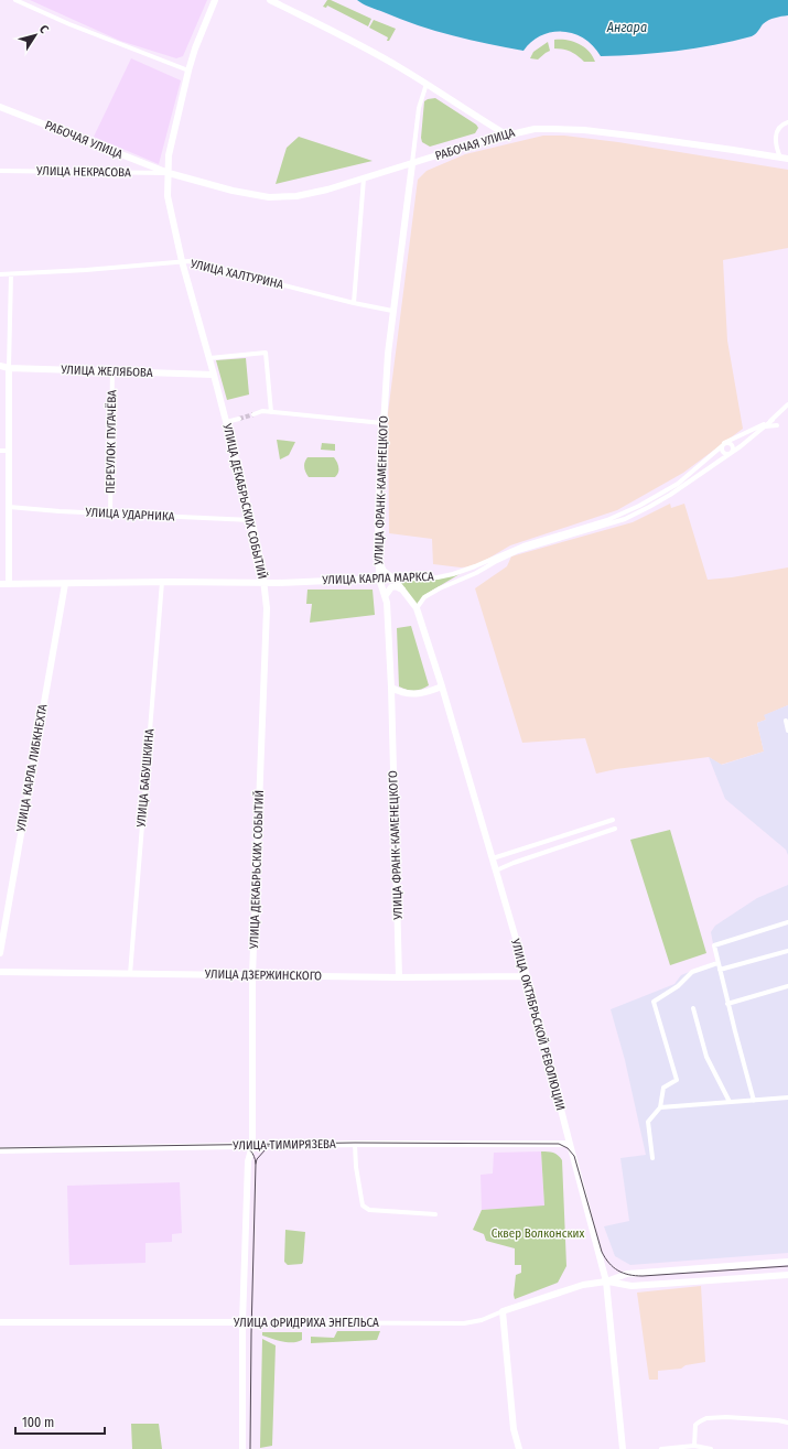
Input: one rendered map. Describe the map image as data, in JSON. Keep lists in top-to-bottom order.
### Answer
{
  "streets": {
    "main road": [
      "РАБОЧАЯ УЛИЦА",
      "УЛИЦА ЖЕЛЯБОВА",
      "УЛИЦА ФРАНК-КАМЕНЕЦКОГО",
      "УЛИЦА ДЕКАБРЬСКИХ СОБЫТИЙ",
      "УЛИЦА КАРЛА МАРКСА",
      "УЛИЦА КАРЛА ЛИБКНЕХТА",
      "УЛИЦА ДЗЕРЖИНСКОГО",
      "УЛИЦА ОКТЯБРЬСКОЙ РЕВОЛЮЦИИ",
      "УЛИЦА ТИМИРЯЗЕВА",
      "УЛИЦА ФРИДРИХА ЭНГЕЛЬСА"
    ],
    "street": [
      "УЛИЦА НЕКРАСОВА",
      "УЛИЦА ХАЛТУРИНА",
      "ПЕРЕУЛОК ПУГАЧЁВА",
      "УЛИЦА УДАРНИКА",
      "УЛИЦА БАБУШКИНА"
    ]
  },
  "crossings": [
    ["РАБОЧАЯ УЛИЦА", "УЛИЦА НЕКРАСОВА"],
    ["РАБОЧАЯ УЛИЦА", "УЛИЦА ФРАНК-КАМЕНЕЦКОГО"],
    ["УЛИЦА ХАЛТУРИНА", "УЛИЦА ФРАНК-КАМЕНЕЦКОГО"],
    ["УЛИЦА ЖЕЛЯБОВА", "ПЕРЕУЛОК ПУГАЧЁВА"],
    ["УЛИЦА ЖЕЛЯБОВА", "УЛИЦА ДЕКАБРЬСКИХ СОБЫТИЙ"],
    ["ПЕРЕУЛОК ПУГАЧЁВА", "УЛИЦА УДАРНИКА"],
    ["УЛИЦА ФРАНК-КАМЕНЕЦКОГО", "УЛИЦА КАРЛА МАРКСА"],
    ["УЛИЦА ФРАНК-КАМЕНЕЦКОГО", "УЛИЦА ДЗЕРЖИНСКОГО"],
    ["УЛИЦА ФРАНК-КАМЕНЕЦКОГО", "УЛИЦА ОКТЯБРЬСКОЙ РЕВОЛЮЦИИ"],
    ["УЛИЦА ДЕКАБРЬСКИХ СОБЫТИЙ", "УЛИЦА УДАРНИКА"],
    ["УЛИЦА ДЕКАБРЬСКИХ СОБЫТИЙ", "УЛИЦА КАРЛА МАРКСА"],
    ["УЛИЦА ДЕКАБРЬСКИХ СОБЫТИЙ", "УЛИЦА ДЗЕРЖИНСКОГО"],
    ["УЛИЦА ДЕКАБРЬСКИХ СОБЫТИЙ", "УЛИЦА ТИМИРЯЗЕВА"],
    ["УЛИЦА ДЕКАБРЬСКИХ СОБЫТИЙ", "УЛИЦА ФРИДРИХА ЭНГЕЛЬСА"],
    ["УЛИЦА КАРЛА МАРКСА", "УЛИЦА КАРЛА ЛИБКНЕХТА"],
    ["УЛИЦА КАРЛА МАРКСА", "УЛИЦА БАБУШКИНА"],
    ["УЛИЦА КАРЛА МАРКСА", "УЛИЦА ОКТЯБРЬСКОЙ РЕВОЛЮЦИИ"],
    ["УЛИЦА БАБУШКИНА", "УЛИЦА ДЗЕРЖИНСКОГО"],
    ["УЛИЦА ДЗЕРЖИНСКОГО", "УЛИЦА ОКТЯБРЬСКОЙ РЕВОЛЮЦИИ"],
    ["УЛИЦА ОКТЯБРЬСКОЙ РЕВОЛЮЦИИ", "УЛИЦА ТИМИРЯЗЕВА"],
    ["УЛИЦА ОКТЯБРЬСКОЙ РЕВОЛЮЦИИ", "УЛИЦА ФРИДРИХА ЭНГЕЛЬСА"]
  ],
  "water": ["Ангара"],
  "parks": ["Сквер Волконских"],
  "scale_bar": "100 m",
  "north": "top right"
}
